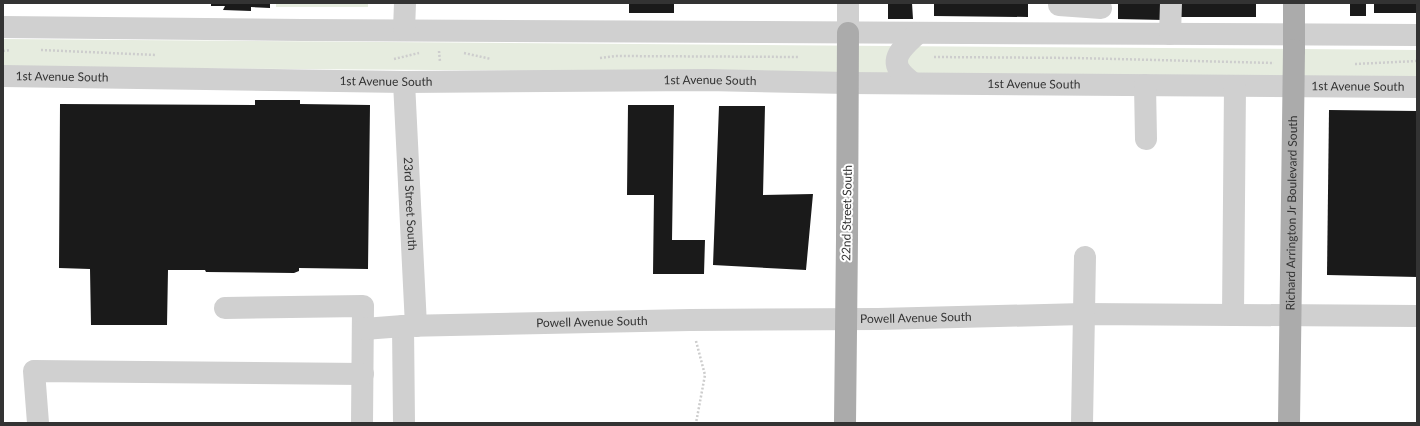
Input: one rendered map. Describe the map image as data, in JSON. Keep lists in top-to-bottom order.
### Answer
{
  "streets": {
    "main road": ["22nd Street South", "Richard Arrington Jr Boulevard South"],
    "street": ["1st Avenue South", "23rd Street South", "Powell Avenue South"]
  },
  "crossings": [
    ["1st Avenue South", "23rd Street South"],
    ["1st Avenue South", "22nd Street South"],
    ["23rd Street South", "Powell Avenue South"]
  ]
}
